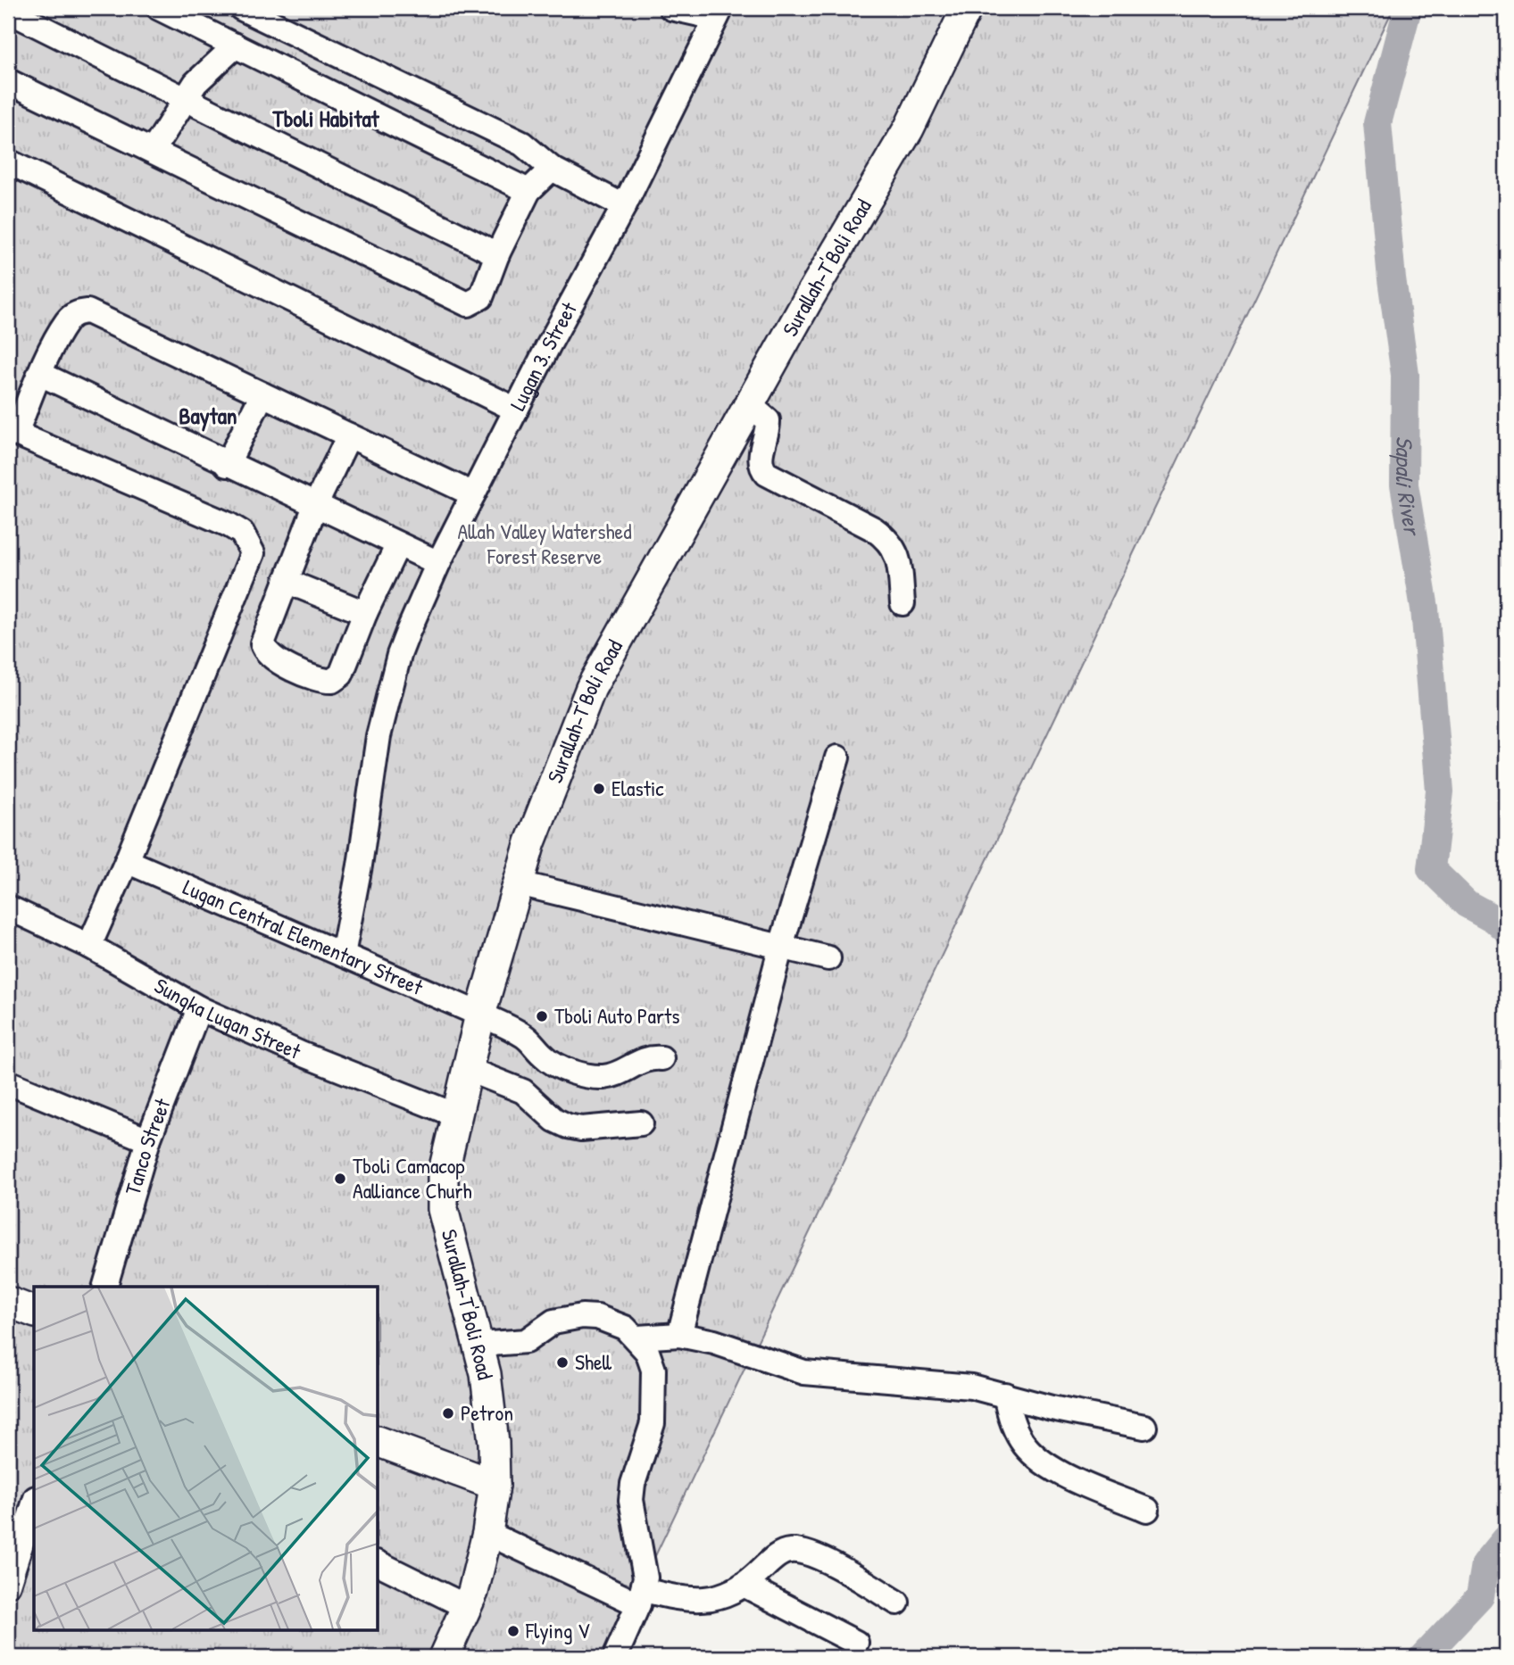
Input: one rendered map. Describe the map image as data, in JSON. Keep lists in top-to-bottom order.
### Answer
{
  "streets": {
    "main road": ["Surallah-T'Boli Road"],
    "street": [
      "Lugan 3. Street",
      "Lugan Central Elementary Street",
      "Sungka Lugan Street",
      "Tanco Street"
    ]
  },
  "crossings": [
    ["Surallah-T'Boli Road", "Lugan Central Elementary Street"],
    ["Surallah-T'Boli Road", "Sungka Lugan Street"],
    ["Lugan 3. Street", "Lugan Central Elementary Street"],
    ["Sungka Lugan Street", "Tanco Street"]
  ],
  "districts": ["Tboli Habitat", "Baytan"],
  "water": ["Sapali River"],
  "parks": ["Allah Valley Watershed Forest Reserve"],
  "places": [
    "Elastic",
    "Tboli Auto Parts",
    "Tboli Camacop Aalliance Churh",
    "Shell",
    "Petron",
    "Flying V"
  ]
}
